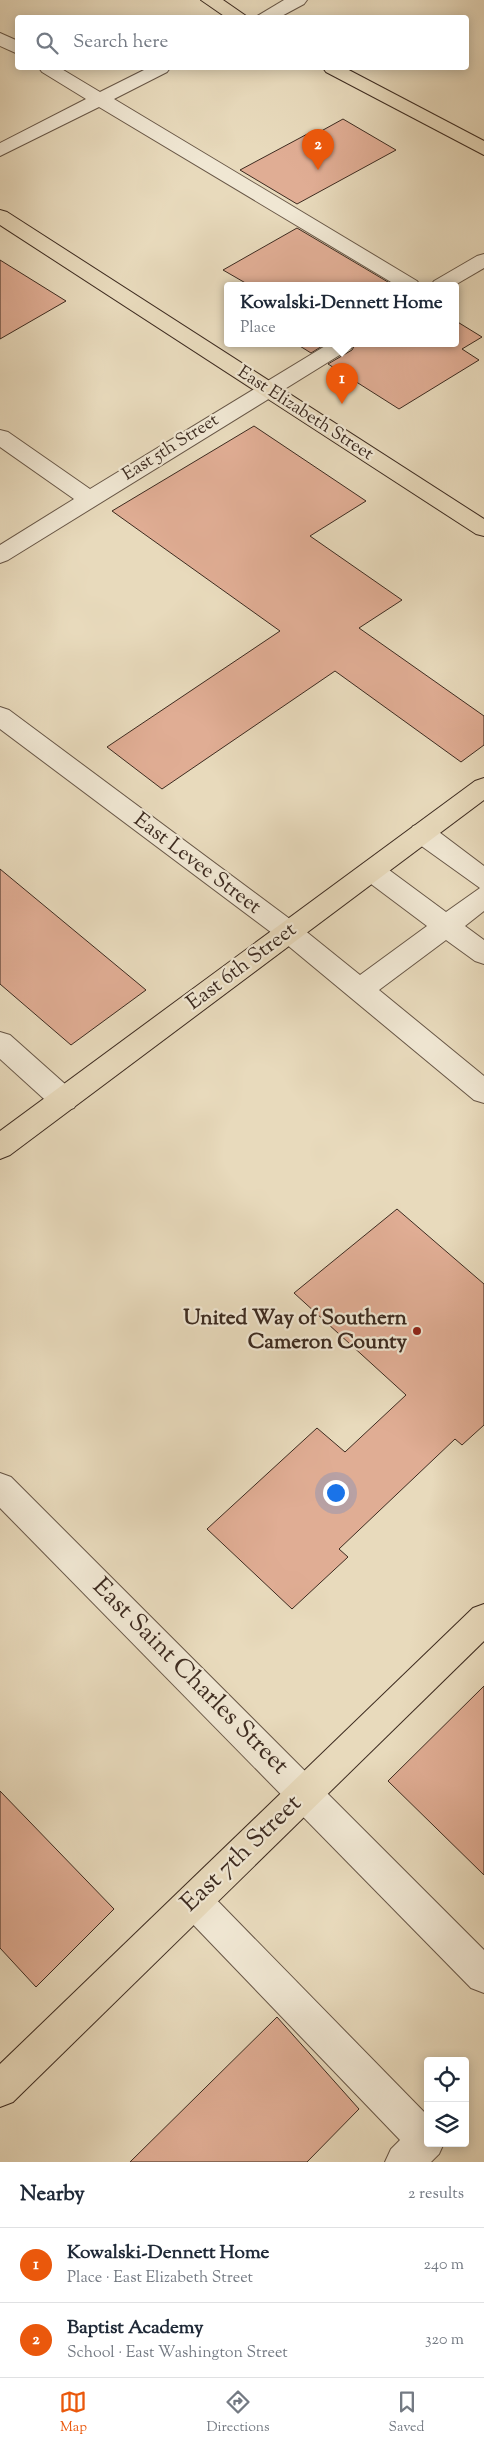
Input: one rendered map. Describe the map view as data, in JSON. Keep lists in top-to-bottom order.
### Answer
{
  "streets": {
    "main road": ["East Elizabeth Street", "East 6th Street", "East 7th Street"],
    "street": ["East 5th Street", "East Levee Street", "East Saint Charles Street"]
  },
  "crossings": [
    ["East Elizabeth Street", "East 5th Street"],
    ["East Levee Street", "East 6th Street"],
    ["East Saint Charles Street", "East 7th Street"]
  ],
  "places": ["United Way of Southern Cameron County"],
  "page": {
    "search": "Search here",
    "pins": ["2", "1"],
    "popup": ["Kowalski-Dennett Home", "Place"],
    "heading": ["Nearby", "2 results"],
    "list": [
      {
        "mark": "1",
        "name": "Kowalski-Dennett Home",
        "note": "Place · East Elizabeth Street",
        "value": "240 m"
      },
      {
        "mark": "2",
        "name": "Baptist Academy",
        "note": "School · East Washington Street",
        "value": "320 m"
      }
    ],
    "nav": ["Map", "Directions", "Saved"]
  }
}
